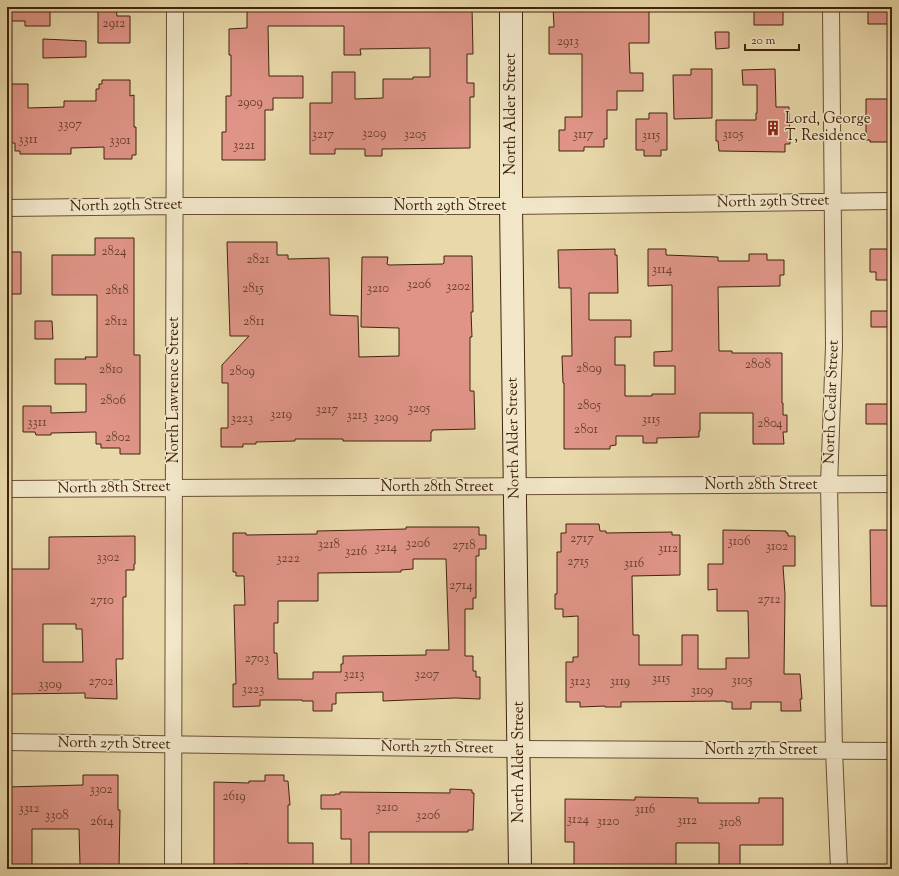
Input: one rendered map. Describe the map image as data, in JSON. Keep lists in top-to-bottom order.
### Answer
{
  "streets": {
    "street": [
      "North Alder Street",
      "North 29th Street",
      "North Lawrence Street",
      "North Cedar Street",
      "North 28th Street",
      "North 27th Street"
    ]
  },
  "crossings": [
    ["North Alder Street", "North 29th Street"],
    ["North Alder Street", "North 28th Street"],
    ["North Alder Street", "North 27th Street"],
    ["North 29th Street", "North Lawrence Street"],
    ["North 29th Street", "North Cedar Street"],
    ["North Lawrence Street", "North 28th Street"],
    ["North Lawrence Street", "North 27th Street"],
    ["North Cedar Street", "North 28th Street"],
    ["North Cedar Street", "North 27th Street"]
  ],
  "places": {
    "building": ["Lord, George T, Residence"]
  },
  "house_numbers": [
    "2912",
    "2913",
    "2909",
    "3307",
    "3209",
    "3217",
    "3205",
    "3117",
    "3105",
    "3115",
    "3311",
    "3301",
    "3221",
    "2824",
    "2821",
    "3114",
    "3206",
    "3202",
    "2815",
    "3210",
    "2818",
    "2812",
    "2811",
    "2808",
    "2809",
    "2810",
    "2809",
    "2806",
    "2805",
    "3205",
    "3217",
    "3219",
    "3213",
    "3209",
    "3223",
    "3115",
    "3311",
    "2804",
    "2801",
    "2802",
    "2717",
    "3106",
    "3206",
    "3218",
    "2718",
    "3102",
    "3214",
    "3112",
    "3216",
    "3302",
    "3222",
    "2715",
    "3116",
    "2714",
    "2712",
    "2710",
    "2703",
    "3213",
    "3207",
    "3115",
    "3105",
    "2702",
    "3123",
    "3119",
    "3309",
    "3223",
    "3109",
    "3302",
    "2619",
    "3210",
    "3312",
    "3116",
    "3308",
    "3206",
    "3124",
    "3112",
    "2614",
    "3120",
    "3108"
  ],
  "scale_bar": "20 m"
}
